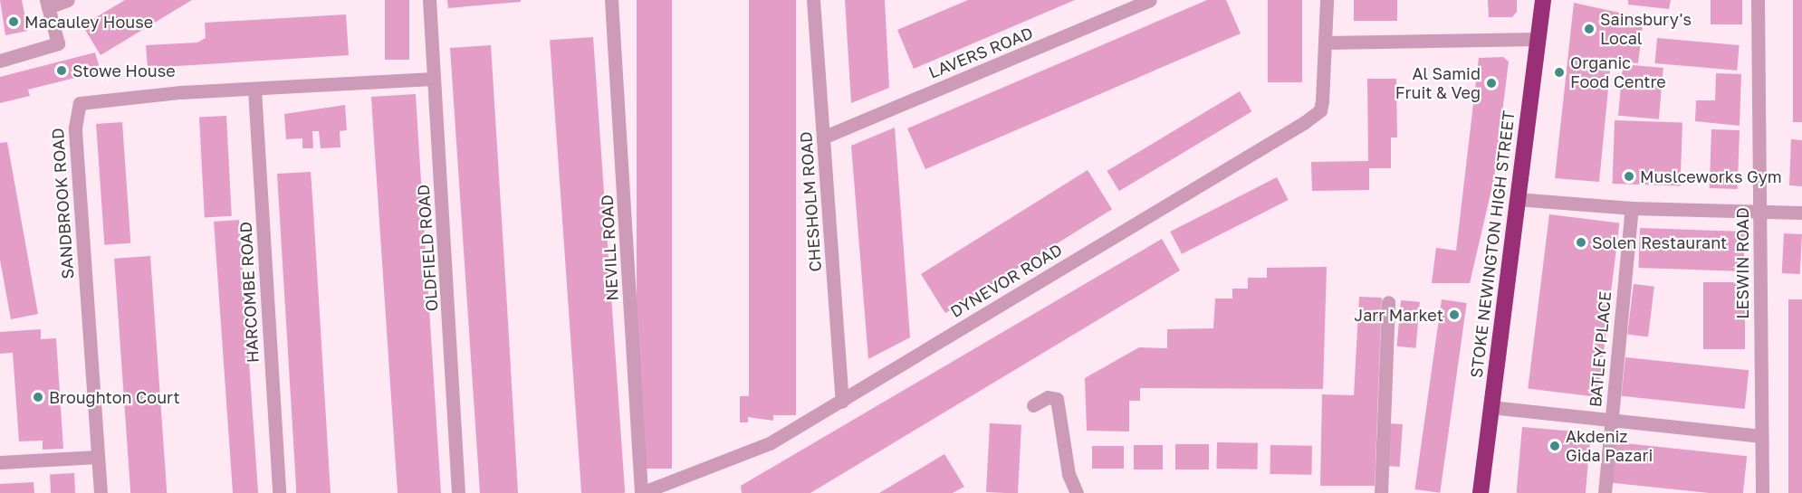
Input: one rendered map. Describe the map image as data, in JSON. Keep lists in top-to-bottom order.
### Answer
{
  "streets": {
    "highway": ["STOKE NEWINGTON HIGH STREET"],
    "street": [
      "LAVERS ROAD",
      "CHESHOLM ROAD",
      "SANDBROOK ROAD",
      "OLDFIELD ROAD",
      "NEVILL ROAD",
      "LESWIN ROAD",
      "DYNEVOR ROAD",
      "HARCOMBE ROAD",
      "BATLEY PLACE"
    ]
  },
  "crossings": [
    ["LAVERS ROAD", "CHESHOLM ROAD"],
    ["CHESHOLM ROAD", "DYNEVOR ROAD"],
    ["SANDBROOK ROAD", "OLDFIELD ROAD"],
    ["SANDBROOK ROAD", "HARCOMBE ROAD"],
    ["NEVILL ROAD", "DYNEVOR ROAD"]
  ],
  "places": [
    "Macauley House",
    "Sainsbury's Local",
    "Stowe House",
    "Organic Food Centre",
    "Al Samid Fruit & Veg",
    "Muslceworks Gym",
    "Solen Restaurant",
    "Jarr Market",
    "Broughton Court",
    "Akdeniz Gida Pazari"
  ]
}
